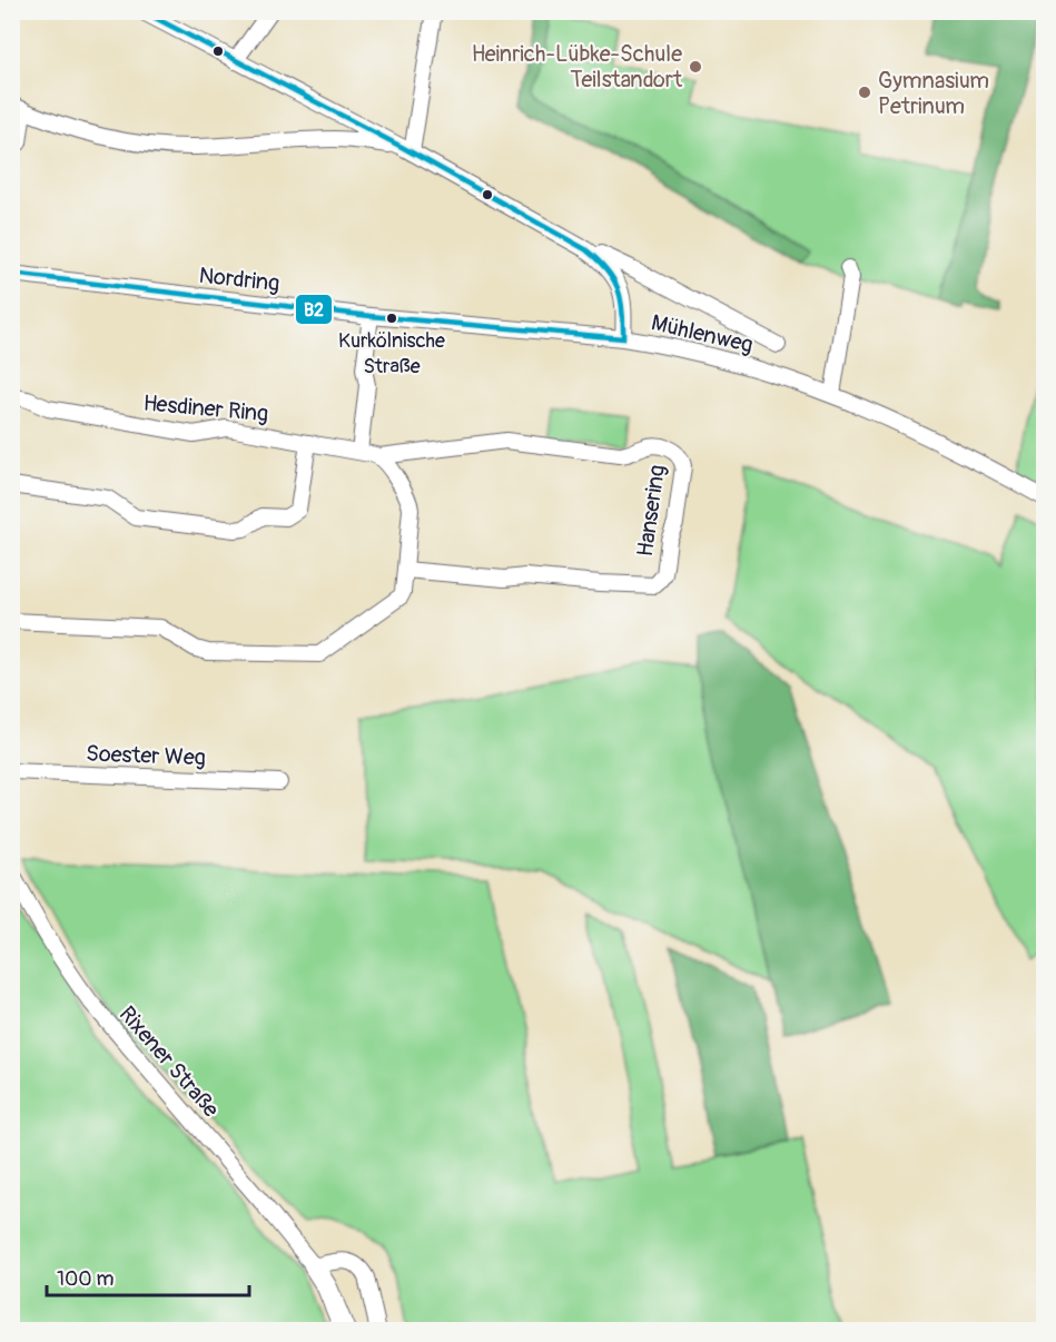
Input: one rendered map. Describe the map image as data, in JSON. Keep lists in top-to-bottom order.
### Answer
{
  "streets": {
    "street": [
      "Nordring",
      "Mühlenweg",
      "Hesdiner Ring",
      "Hansering",
      "Soester Weg",
      "Rixener Straße"
    ]
  },
  "crossings": [
    ["Nordring", "Mühlenweg"],
    ["Hesdiner Ring", "Hansering"]
  ],
  "places": ["Heinrich-Lübke-Schule Teilstandort", "Gymnasium Petrinum", "Kurkölnische Straße"],
  "lines": ["transit line B2"],
  "scale_bar": "100 m"
}
